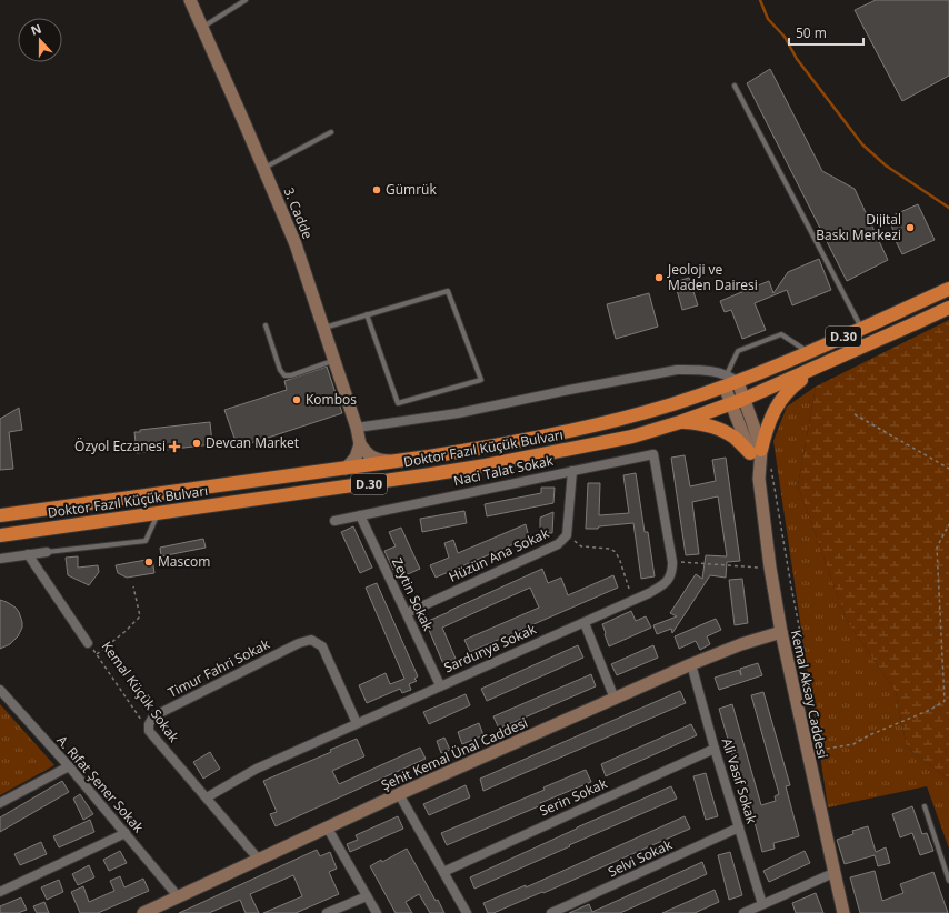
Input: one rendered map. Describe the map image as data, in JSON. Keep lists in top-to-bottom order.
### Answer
{
  "streets": {
    "highway": ["D.30", "Doktor Fazıl Küçük Bulvarı"],
    "street": [
      "3. Cadde",
      "Naci Talat Sokak",
      "Hüzün Ana Sokak",
      "Zeytin Sokak",
      "Sardunya Sokak",
      "Timur Fahri Sokak",
      "Kemal Küçük Sokak",
      "Kemal Aksay Caddesi",
      "Şehit Kemal Ünal Caddesi",
      "Ali Vasıf Sokak",
      "A. Rıfat Şener Sokak",
      "Serin Sokak",
      "Selvi Sokak"
    ]
  },
  "crossings": [
    ["Doktor Fazıl Küçük Bulvarı", "Kemal Aksay Caddesi"],
    ["Naci Talat Sokak", "Hüzün Ana Sokak"],
    ["Naci Talat Sokak", "Zeytin Sokak"],
    ["Naci Talat Sokak", "Sardunya Sokak"],
    ["Hüzün Ana Sokak", "Zeytin Sokak"],
    ["Zeytin Sokak", "Sardunya Sokak"],
    ["Sardunya Sokak", "Timur Fahri Sokak"],
    ["Sardunya Sokak", "Kemal Küçük Sokak"],
    ["Timur Fahri Sokak", "Kemal Küçük Sokak"],
    ["Kemal Küçük Sokak", "Şehit Kemal Ünal Caddesi"],
    ["Kemal Aksay Caddesi", "Şehit Kemal Ünal Caddesi"],
    ["Şehit Kemal Ünal Caddesi", "Ali Vasıf Sokak"],
    ["Şehit Kemal Ünal Caddesi", "A. Rıfat Şener Sokak"],
    ["Ali Vasıf Sokak", "Serin Sokak"],
    ["Ali Vasıf Sokak", "Selvi Sokak"]
  ],
  "places": {
    "other": [
      "Gümrük",
      "Dijital Baskı Merkezi",
      "Jeoloji ve Maden Dairesi",
      "Kombos",
      "Devcan Market",
      "Mascom"
    ],
    "health": ["Özyol Eczanesi"]
  },
  "scale_bar": "50 m",
  "north": "top"
}
